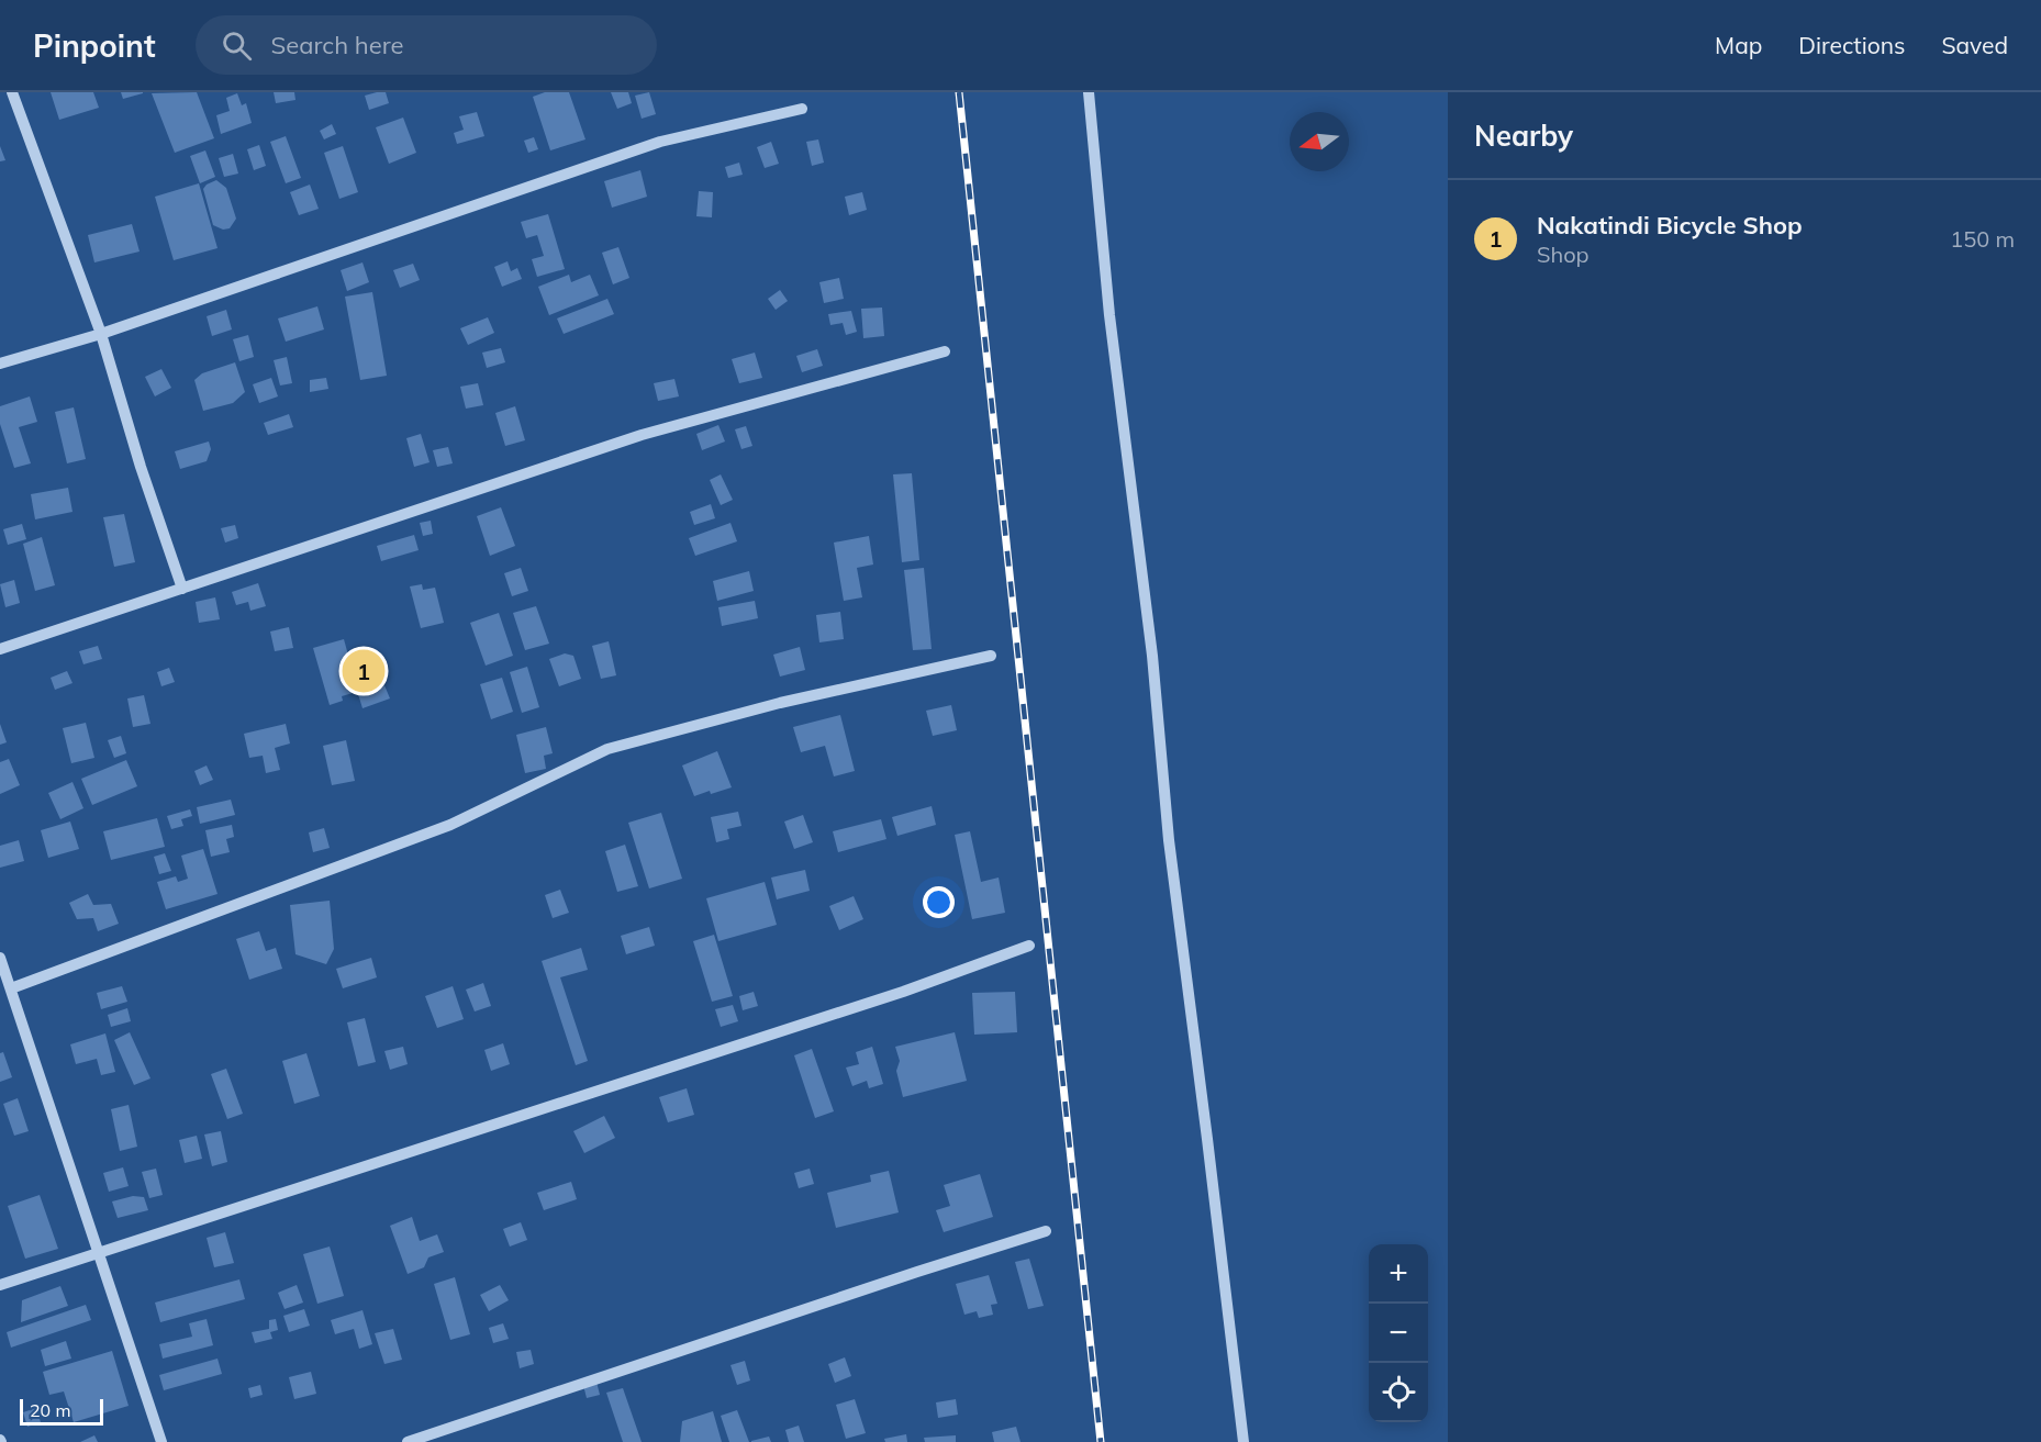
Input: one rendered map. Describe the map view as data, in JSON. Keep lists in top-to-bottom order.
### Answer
{
  "scale_bar": "20 m",
  "north": "left",
  "page": {
    "header": "Pinpoint",
    "search": "Search here",
    "nav": ["Map", "Directions", "Saved"],
    "heading": "Nearby",
    "list": [
      {
        "mark": "1",
        "name": "Nakatindi Bicycle Shop",
        "note": "Shop",
        "value": "150 m"
      }
    ],
    "pins": "1",
    "map_buttons": ["+", "−"],
    "scale": "20 m"
  }
}
